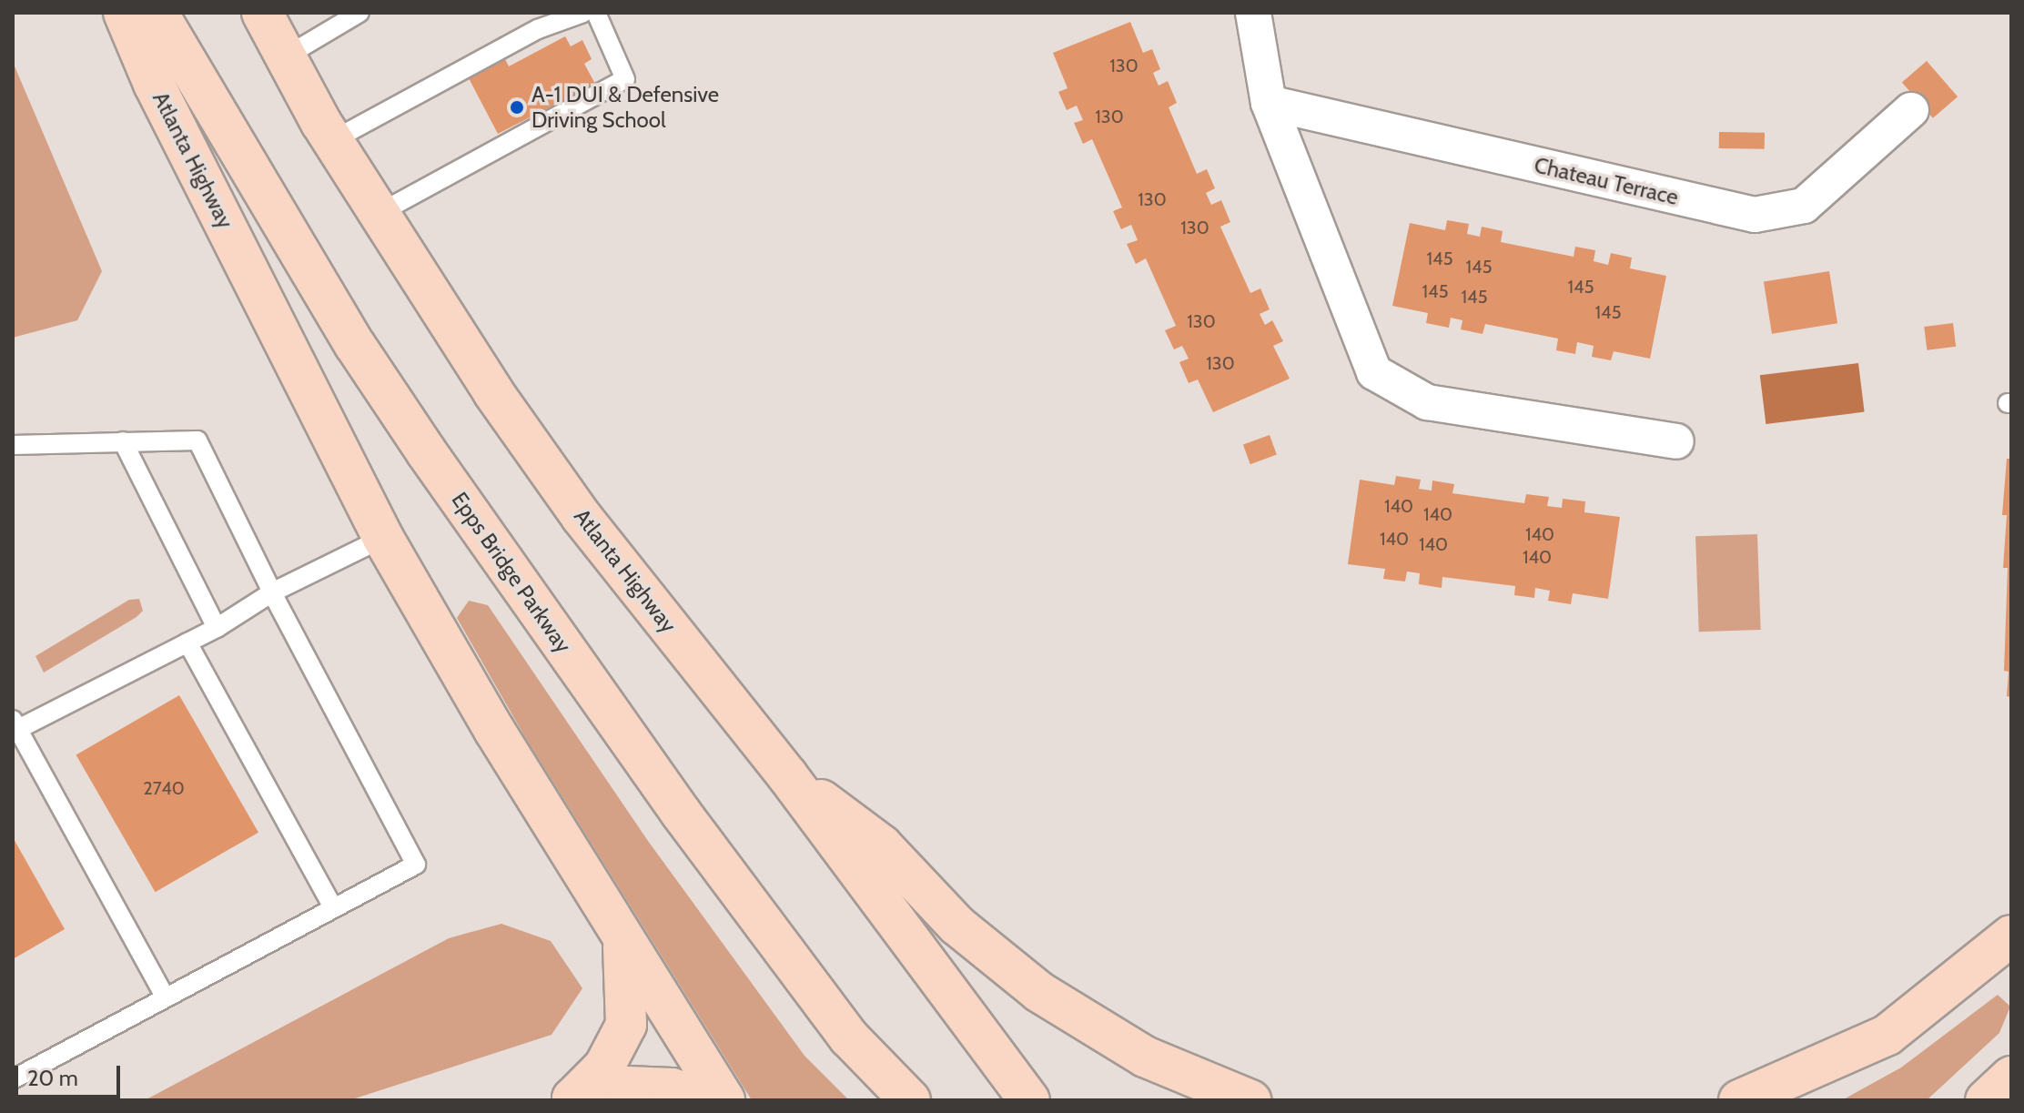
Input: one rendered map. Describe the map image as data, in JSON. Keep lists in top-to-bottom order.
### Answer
{
  "streets": {
    "main road": ["Atlanta Highway", "Epps Bridge Parkway"],
    "street": ["Chateau Terrace"]
  },
  "places": ["A-1 DUI & Defensive Driving School"],
  "house_numbers": [
    "130",
    "130",
    "130",
    "130",
    "145",
    "145",
    "145",
    "145",
    "145",
    "145",
    "130",
    "130",
    "140",
    "140",
    "140",
    "140",
    "140",
    "140",
    "2740"
  ],
  "scale_bar": "20 m"
}
